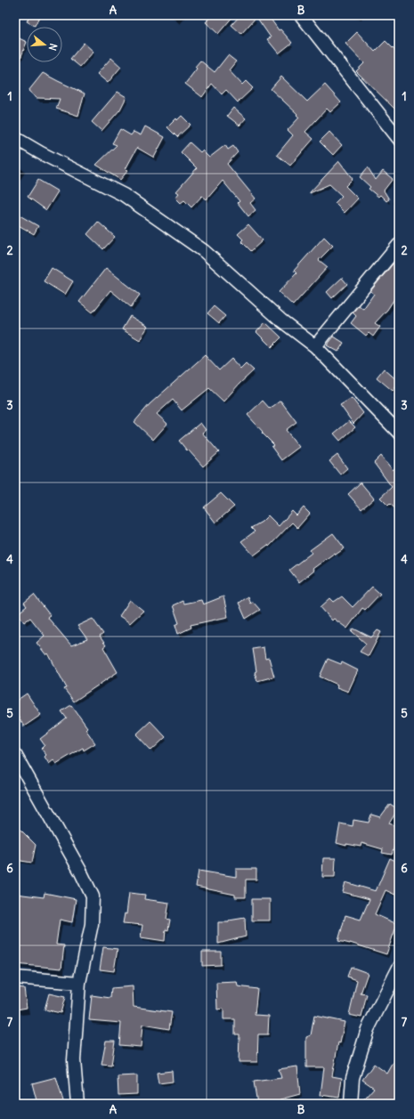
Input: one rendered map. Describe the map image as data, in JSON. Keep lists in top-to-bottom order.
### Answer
{
  "north": "right",
  "grid": {
    "columns": ["A", "B"],
    "rows": [
      "1",
      "2",
      "3",
      "4",
      "5",
      "6",
      "7"
    ]
  }
}
